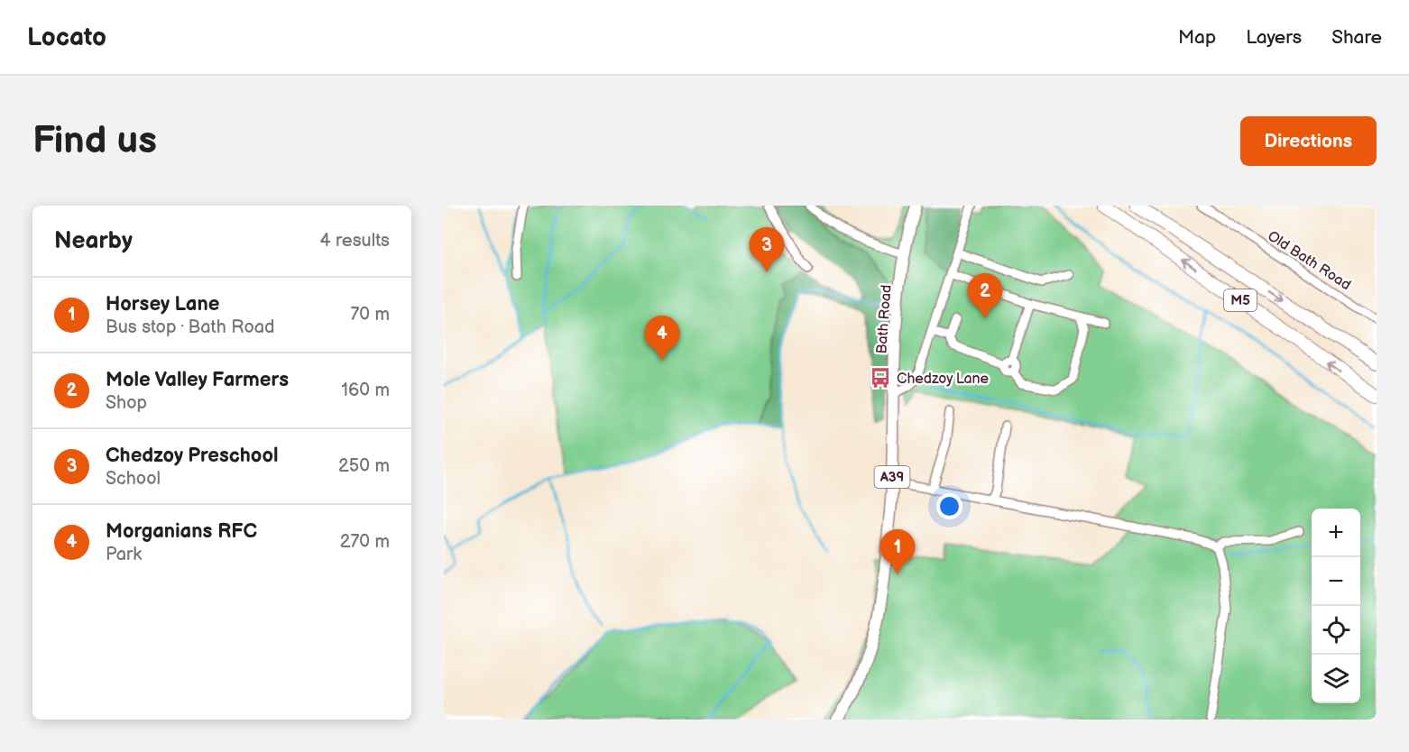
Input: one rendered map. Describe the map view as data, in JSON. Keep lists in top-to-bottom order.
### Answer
{
  "streets": {
    "highway": ["M5"],
    "main road": ["Bath Road", "A39"],
    "street": ["Old Bath Road"]
  },
  "places": {
    "bus stop": ["Chedzoy Lane"]
  },
  "page": {
    "header": "Locato",
    "nav": ["Map", "Layers", "Share"],
    "buttons": "Directions",
    "title": "Find us",
    "heading": ["Nearby", "4 results"],
    "pins": [
      "3",
      "2",
      "4",
      "1"
    ],
    "list": [
      {
        "mark": "1",
        "name": "Horsey Lane",
        "note": "Bus stop · Bath Road",
        "value": "70 m"
      },
      {
        "mark": "2",
        "name": "Mole Valley Farmers",
        "note": "Shop",
        "value": "160 m"
      },
      {
        "mark": "3",
        "name": "Chedzoy Preschool",
        "note": "School",
        "value": "250 m"
      },
      {
        "mark": "4",
        "name": "Morganians RFC",
        "note": "Park",
        "value": "270 m"
      }
    ],
    "map_buttons": ["+", "−"]
  }
}
